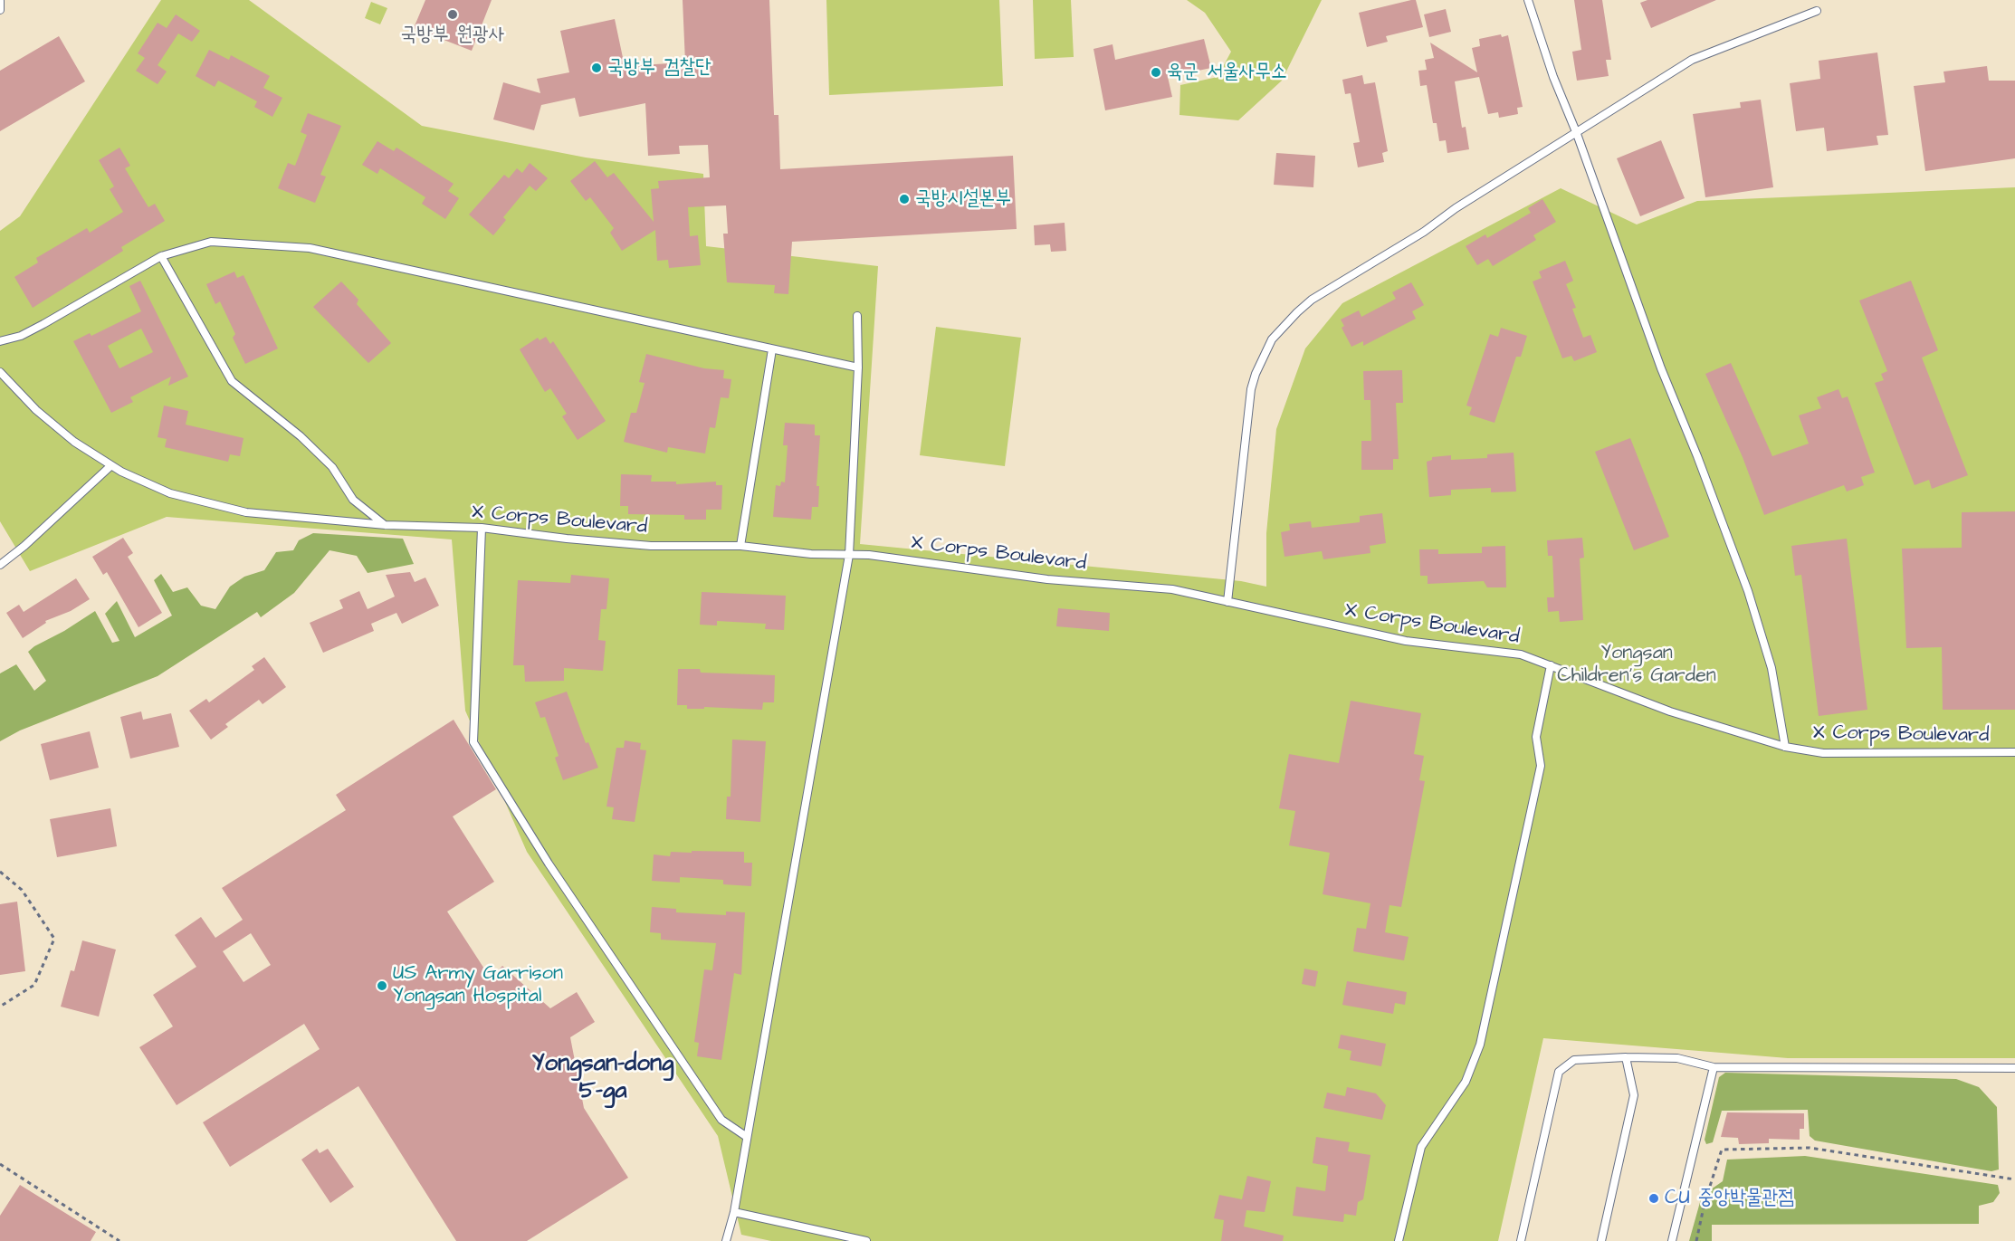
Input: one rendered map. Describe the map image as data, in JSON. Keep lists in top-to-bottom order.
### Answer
{
  "streets": {
    "lane": ["X Corps Boulevard"]
  },
  "districts": ["Yongsan-dong 5-ga"],
  "parks": ["Yongsan Children's Garden"],
  "places": [
    "국방부 원광사",
    "국방부 검찰단",
    "육군 서울사무소",
    "국방시설본부",
    "US Army Garrison Yongsan Hospital",
    "CU 중앙박물관점"
  ]
}
